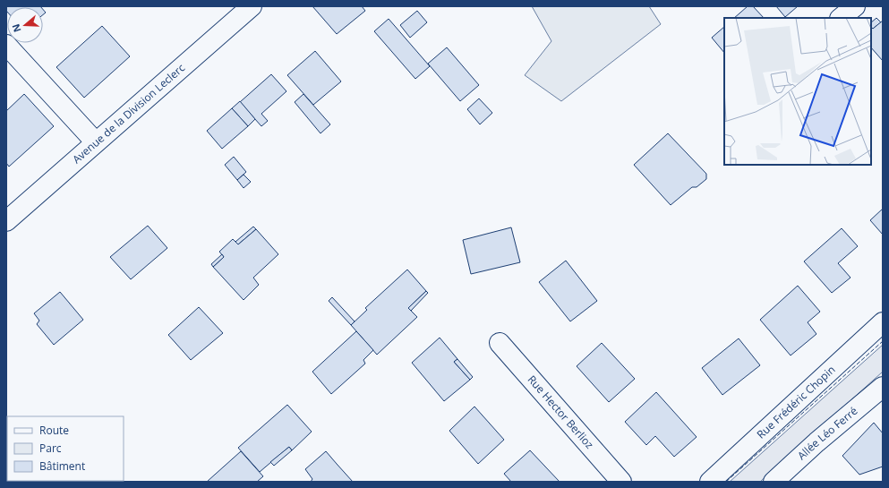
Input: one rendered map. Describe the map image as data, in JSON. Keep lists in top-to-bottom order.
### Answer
{
  "streets": {
    "street": [
      "Avenue de la Division Leclerc",
      "Rue Frédéric Chopin",
      "Rue Hector Berlioz",
      "Allée Léo Ferré"
    ]
  },
  "legend": ["Route", "Parc", "Bâtiment"],
  "north": "left"
}
